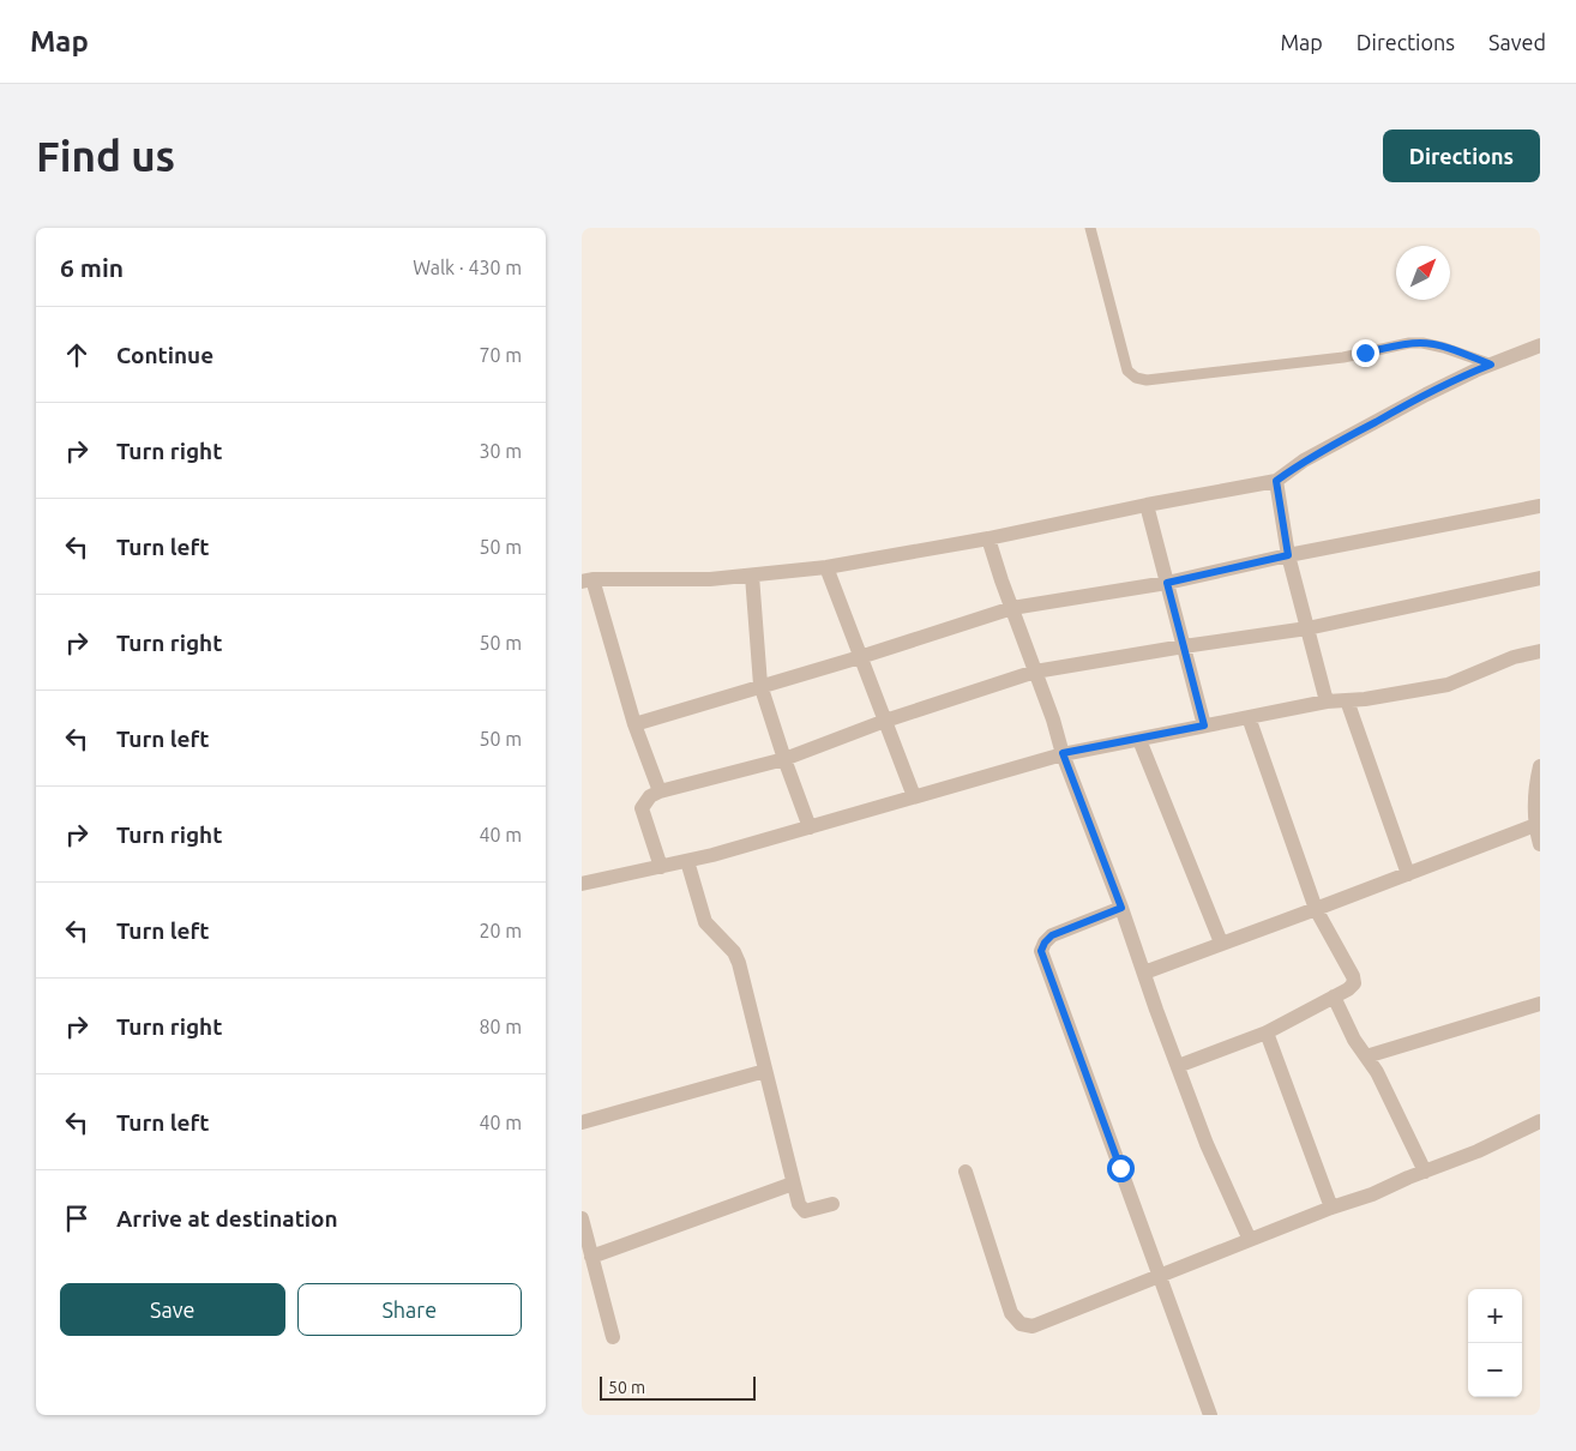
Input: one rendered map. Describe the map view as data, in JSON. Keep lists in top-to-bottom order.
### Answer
{
  "scale_bar": "50 m",
  "north": "top right",
  "page": {
    "header": "Map",
    "nav": ["Map", "Directions", "Saved"],
    "buttons": [
      "Directions",
      ["Save", "Share"]
    ],
    "title": "Find us",
    "heading": ["6 min", "Walk · 430 m"],
    "list": [
      ["Continue", "70 m"],
      ["Turn right", "30 m"],
      ["Turn left", "50 m"],
      ["Turn right", "50 m"],
      ["Turn left", "50 m"],
      ["Turn right", "40 m"],
      ["Turn left", "20 m"],
      ["Turn right", "80 m"],
      ["Turn left", "40 m"],
      "Arrive at destination"
    ],
    "map_buttons": ["+", "−"],
    "scale": "50 m"
  }
}
